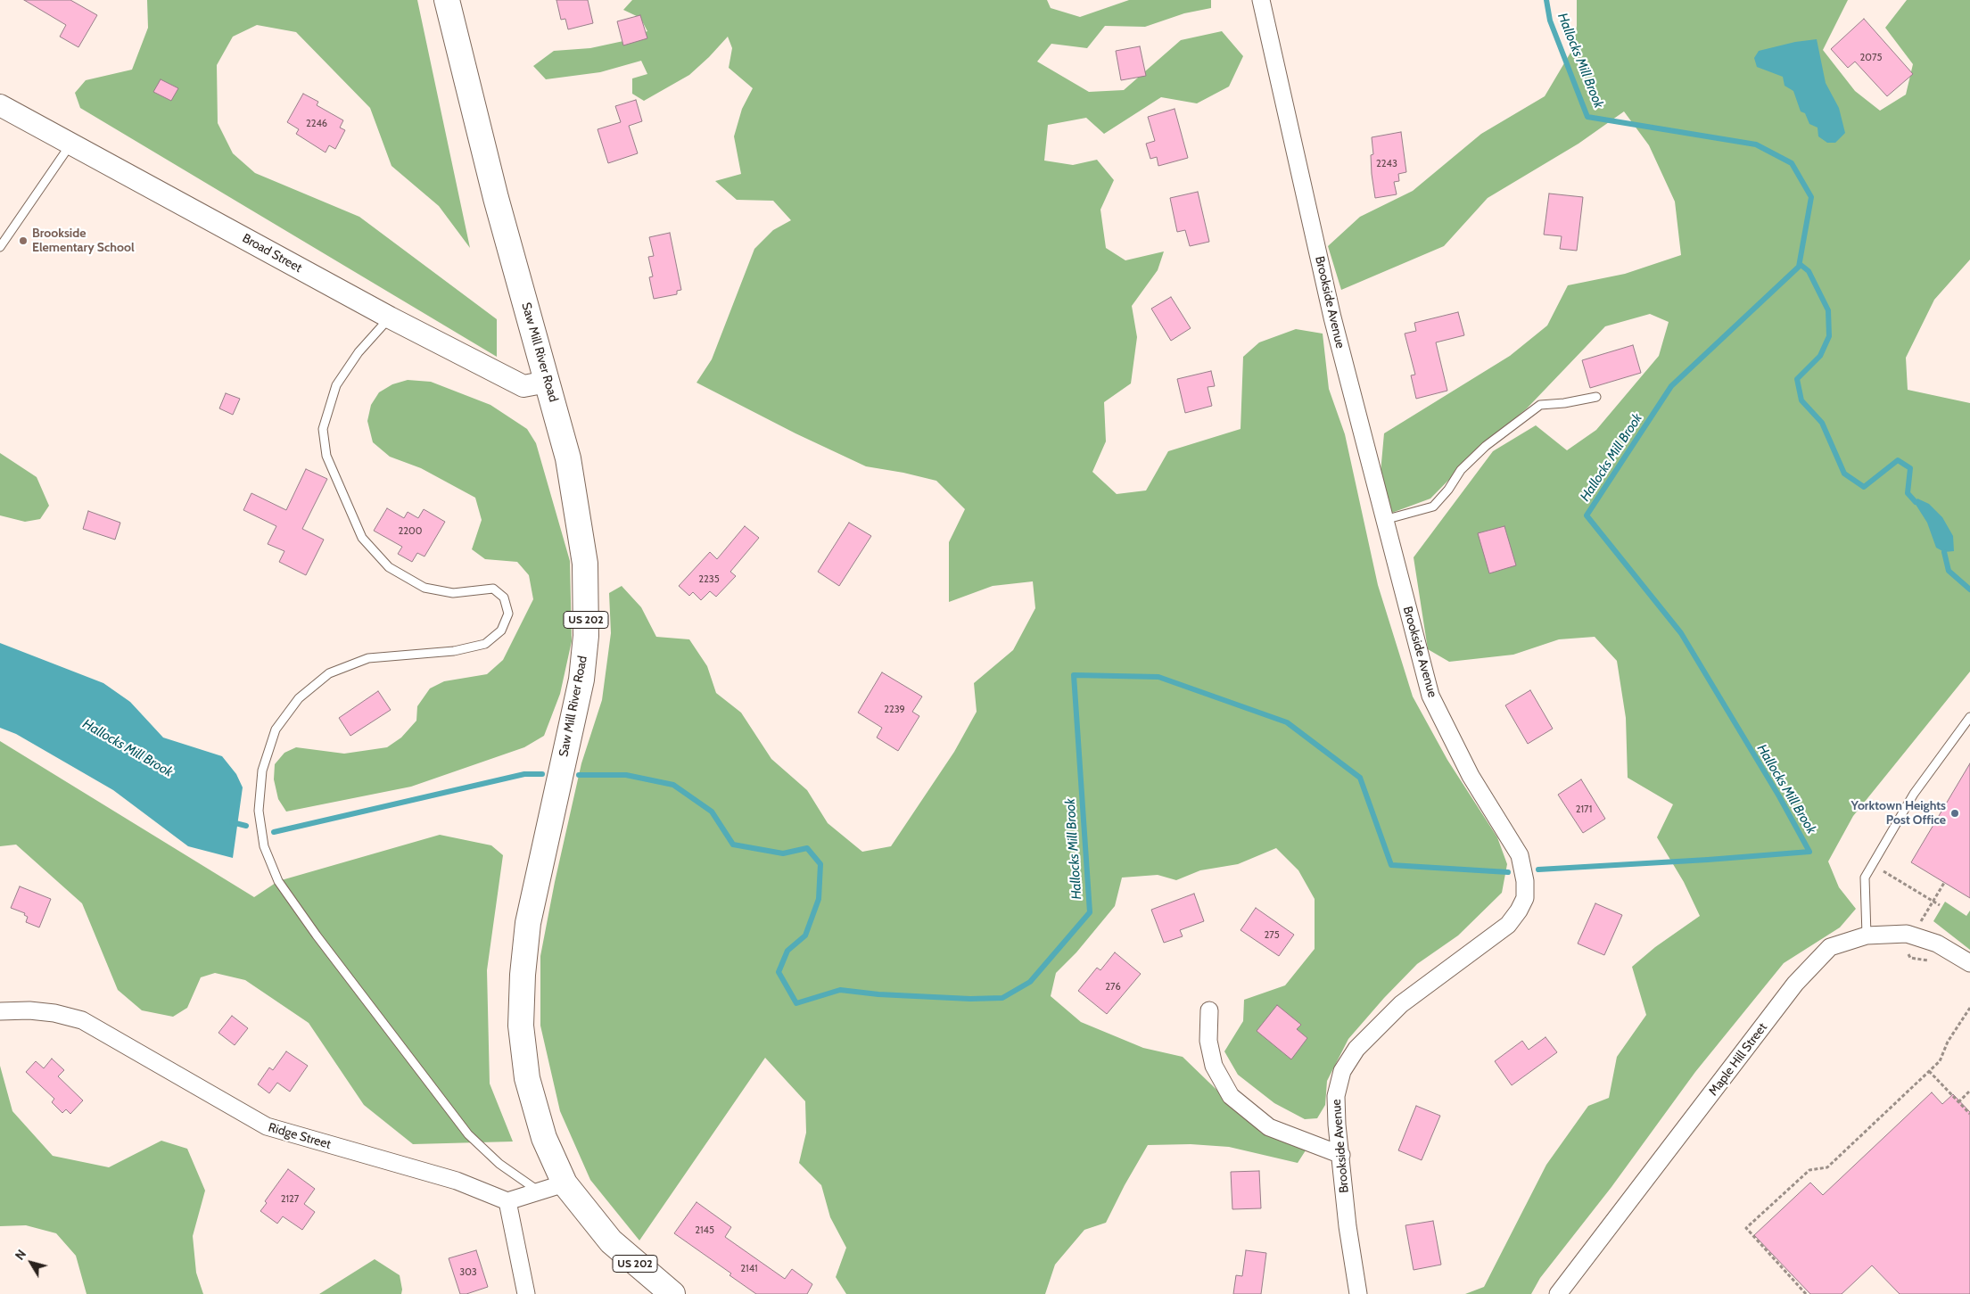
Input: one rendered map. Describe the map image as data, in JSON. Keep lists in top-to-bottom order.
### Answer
{
  "streets": {
    "highway": ["Saw Mill River Road", "US 202"],
    "street": [
      "Broad Street",
      "Brookside Avenue",
      "Maple Hill Street",
      "Ridge Street"
    ]
  },
  "crossings": [
    ["Broad Street", "Saw Mill River Road"]
  ],
  "water": ["Hallocks Mill Brook"],
  "places": ["Brookside Elementary School", "Yorktown Heights Post Office"],
  "house_numbers": [
    "2075",
    "2246",
    "2243",
    "2200",
    "2235",
    "2239",
    "2171",
    "275",
    "276",
    "2127",
    "2145",
    "2141",
    "303"
  ],
  "north": "top left"
}
